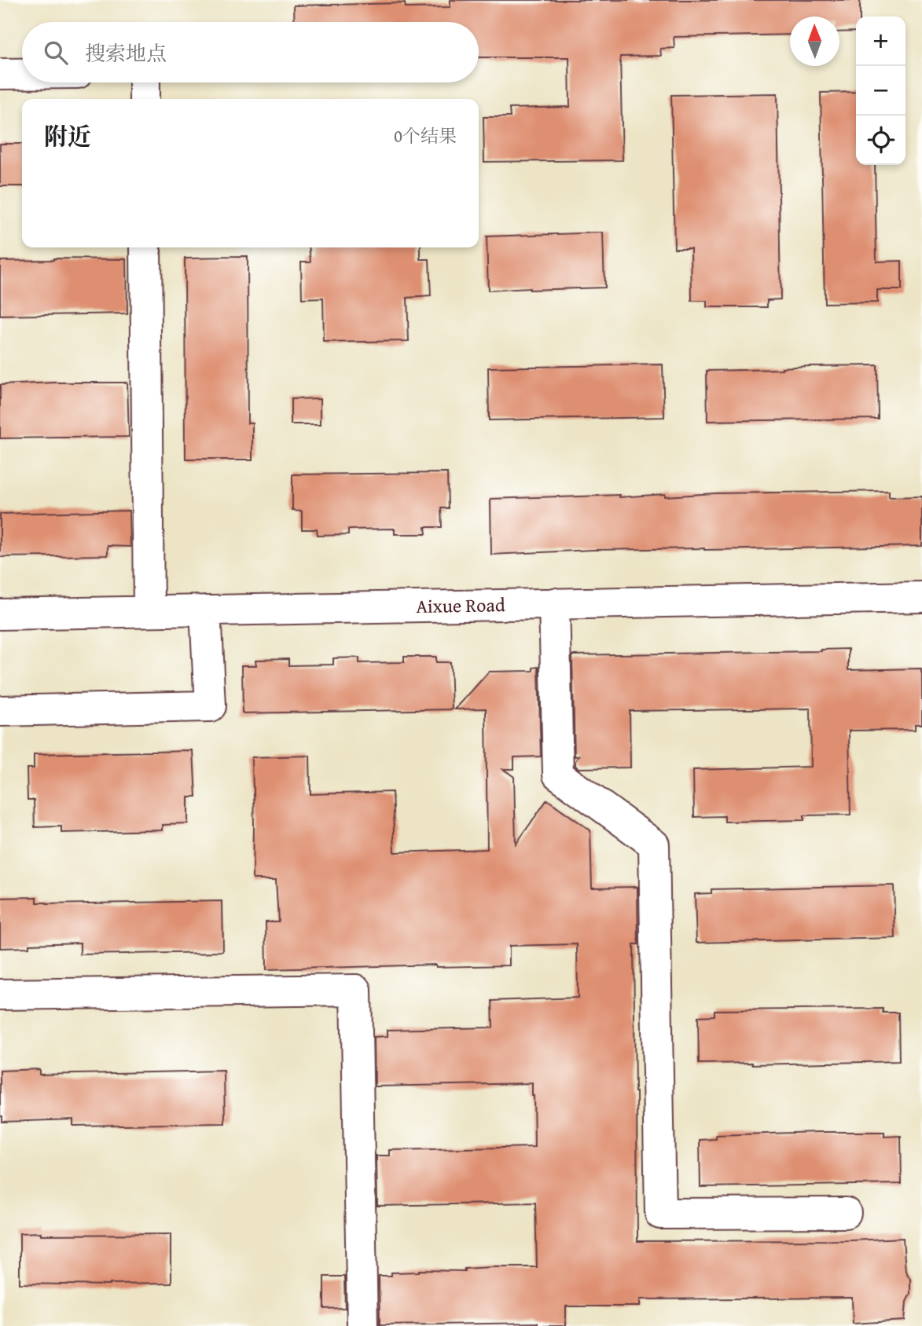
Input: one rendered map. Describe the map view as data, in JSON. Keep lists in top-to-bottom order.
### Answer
{
  "streets": {
    "street": ["Aixue Road"]
  },
  "north": "top",
  "page": {
    "map_buttons": ["+", "−"],
    "search": "搜索地点",
    "heading": ["附近", "0个结果"]
  }
}
